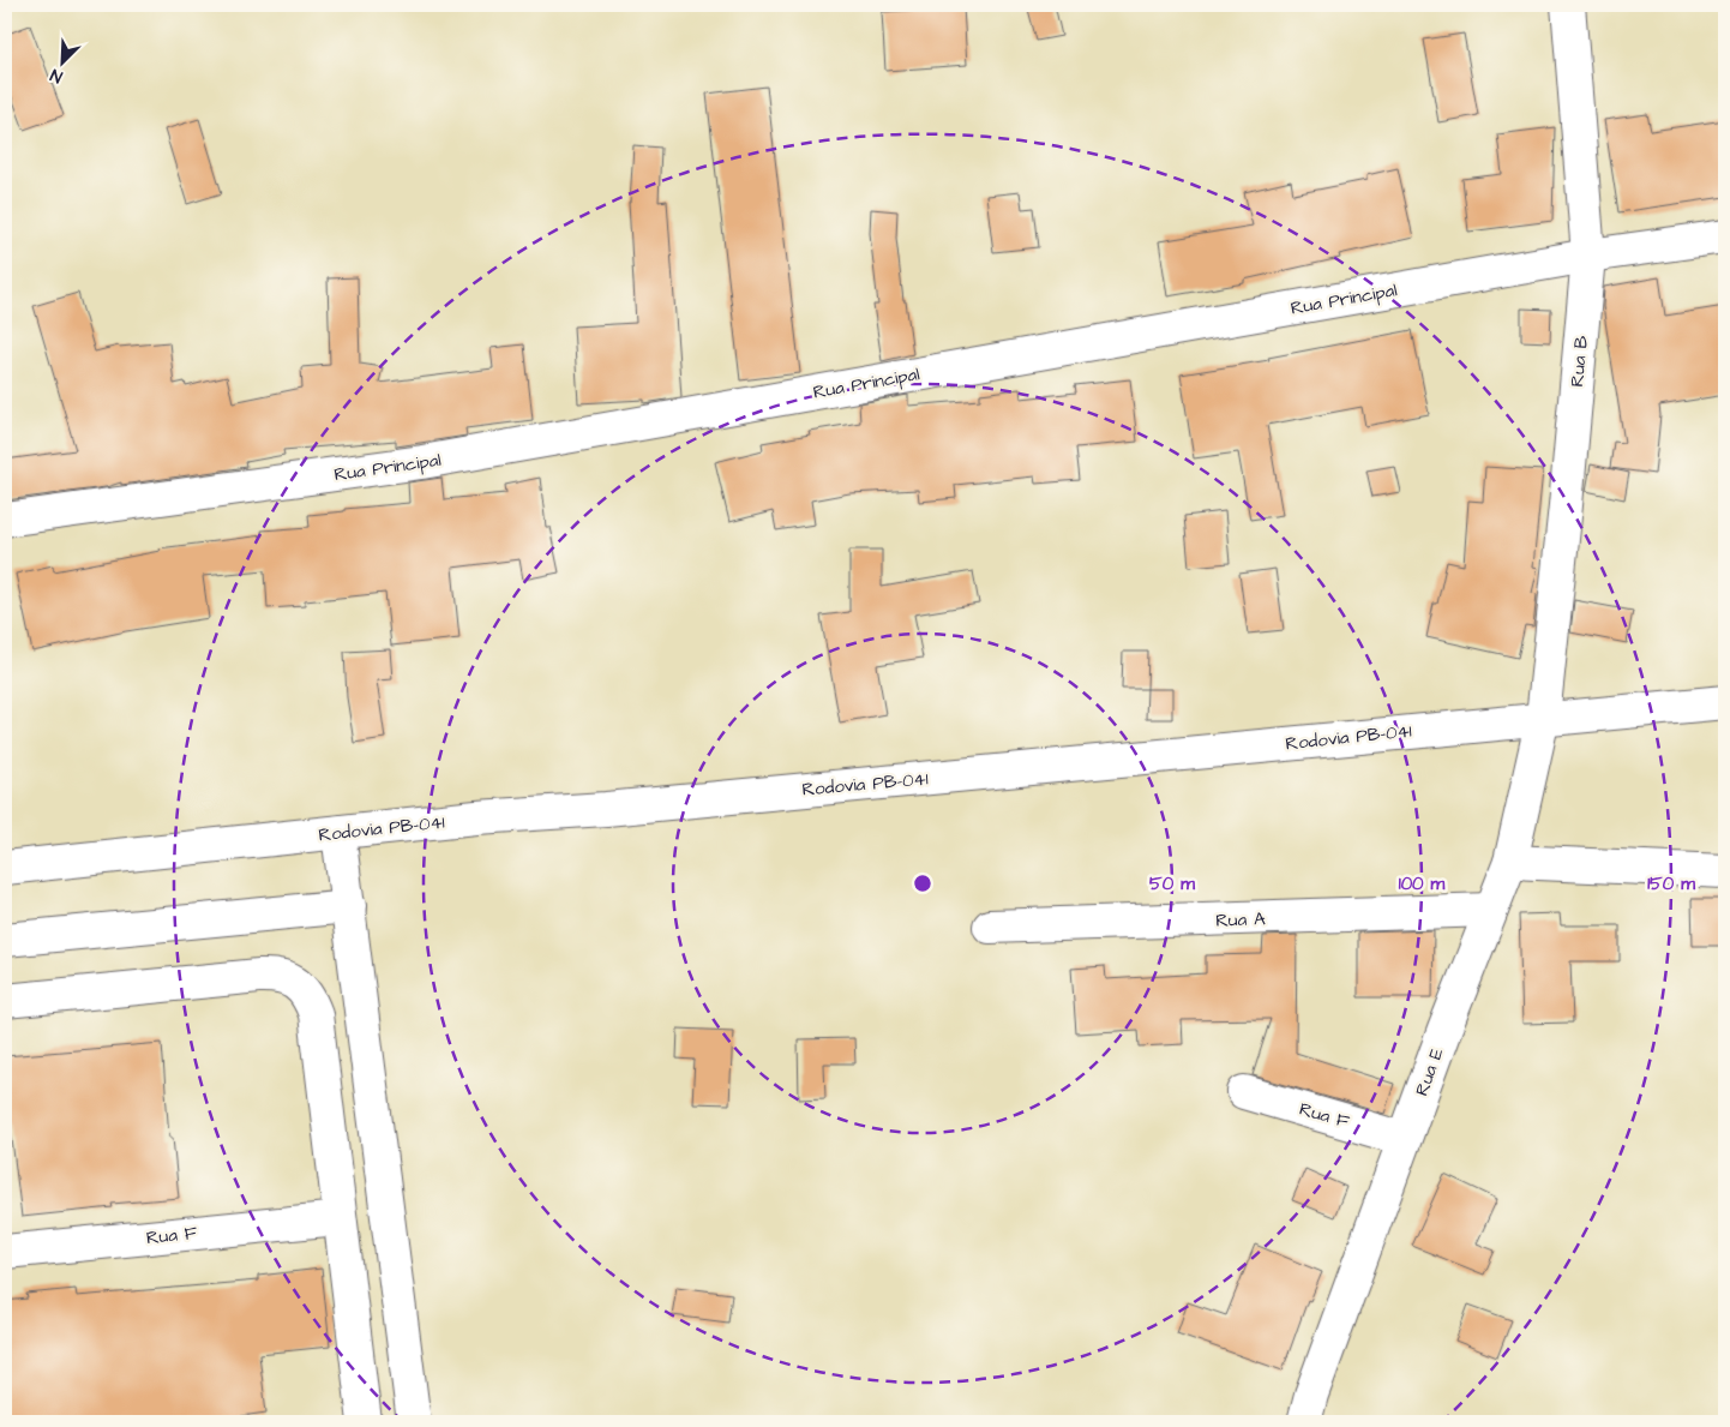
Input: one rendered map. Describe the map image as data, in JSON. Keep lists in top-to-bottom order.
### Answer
{
  "streets": {
    "street": [
      "Rua Principal",
      "Rua B",
      "Rodovia PB-041",
      "Rua A",
      "Rua E",
      "Rua F"
    ]
  },
  "crossings": [
    ["Rua Principal", "Rua B"],
    ["Rua B", "Rodovia PB-041"],
    ["Rua B", "Rua E"],
    ["Rodovia PB-041", "Rua E"],
    ["Rua A", "Rua E"],
    ["Rua E", "Rua F"]
  ],
  "north": "bottom left",
  "rings": ["50 m", "100 m", "150 m"]
}
